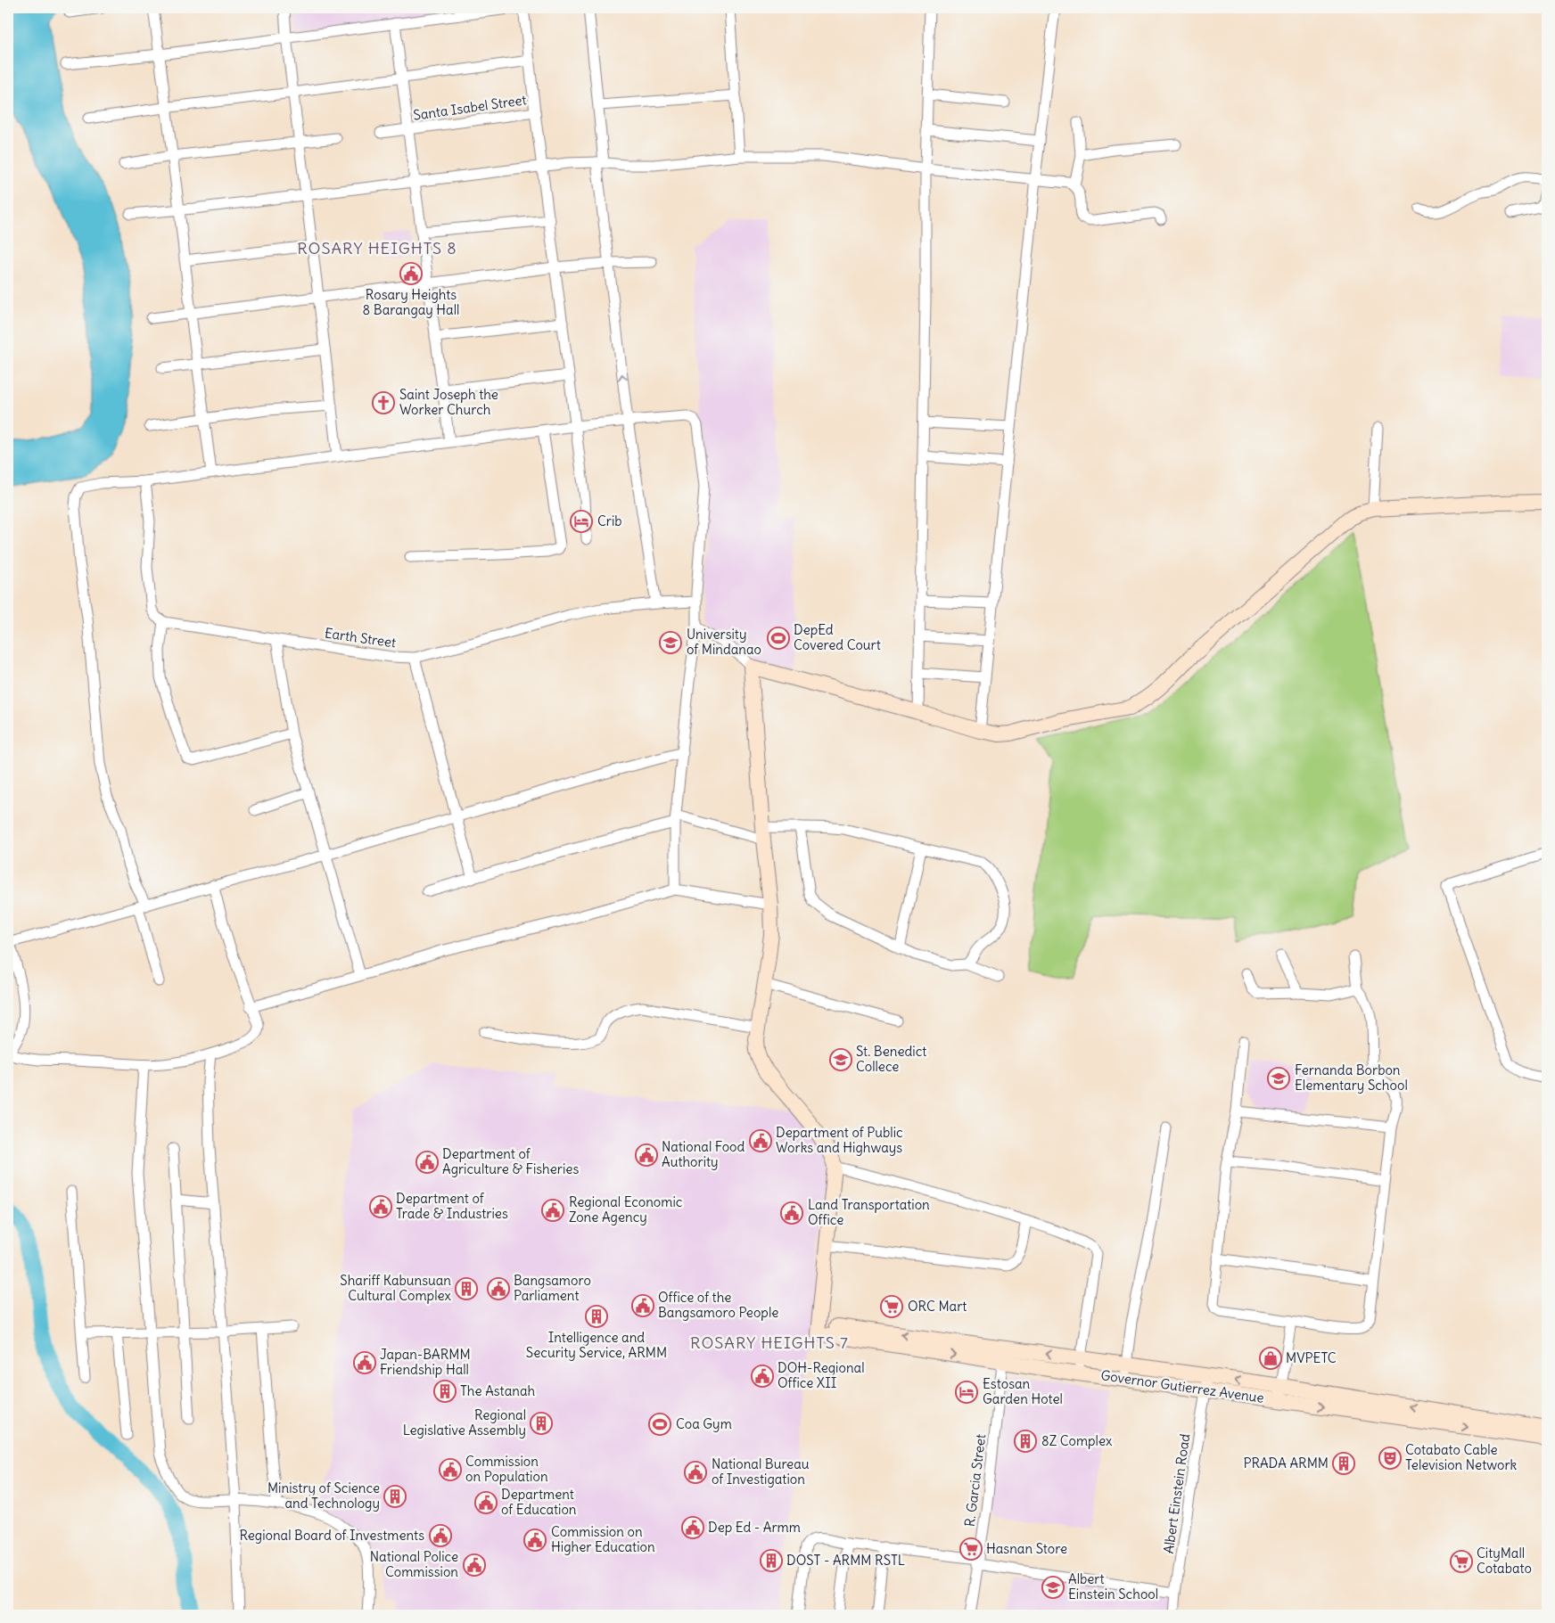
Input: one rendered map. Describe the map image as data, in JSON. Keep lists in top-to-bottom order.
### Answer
{
  "streets": {
    "street": [
      "Santa Isabel Street",
      "Earth Street",
      "Governor Gutierrez Avenue",
      "R. Garcia Street",
      "Albert Einstein Road"
    ]
  },
  "crossings": [
    ["Governor Gutierrez Avenue", "R. Garcia Street"],
    ["Governor Gutierrez Avenue", "Albert Einstein Road"]
  ],
  "districts": ["ROSARY HEIGHTS 8", "ROSARY HEIGHTS 7"],
  "places": {
    "public building": [
      "Rosary Heights 8 Barangay Hall",
      "Department of Public Works and Highways",
      "National Food Authority",
      "Department of Agriculture & Fisheries",
      "Department of Trade & Industries",
      "Regional Economic Zone Agency",
      "Land Transportation Office",
      "Bangsamoro Parliament",
      "Office of the Bangsamoro People",
      "Japan-BARMM Friendship Hall",
      "DOH-Regional Office XII",
      "Commission on Population",
      "National Bureau of Investigation",
      "Department of Education",
      "Dep Ed - Armm",
      "Regional Board of Investments",
      "Commission on Higher Education",
      "National Police Commission"
    ],
    "church": ["Saint Joseph the Worker Church"],
    "hotel": ["Crib", "Estosan Garden Hotel"],
    "sports": ["DepEd Covered Court", "Coa Gym"],
    "school or university": [
      "University of Mindanao",
      "St. Benedict Collece",
      "Fernanda Borbon Elementary School",
      "Albert Einstein School"
    ],
    "building": [
      "Shariff Kabunsuan Cultural Complex",
      "Intelligence and Security Service, ARMM",
      "The Astanah",
      "Regional Legislative Assembly",
      "8Z Complex",
      "PRADA ARMM",
      "Ministry of Science and Technology",
      "DOST - ARMM RSTL"
    ],
    "supermarket": ["ORC Mart", "Hasnan Store", "CityMall Cotabato"],
    "shop": ["MVPETC"],
    "theatre": ["Cotabato Cable Television Network"]
  }
}
